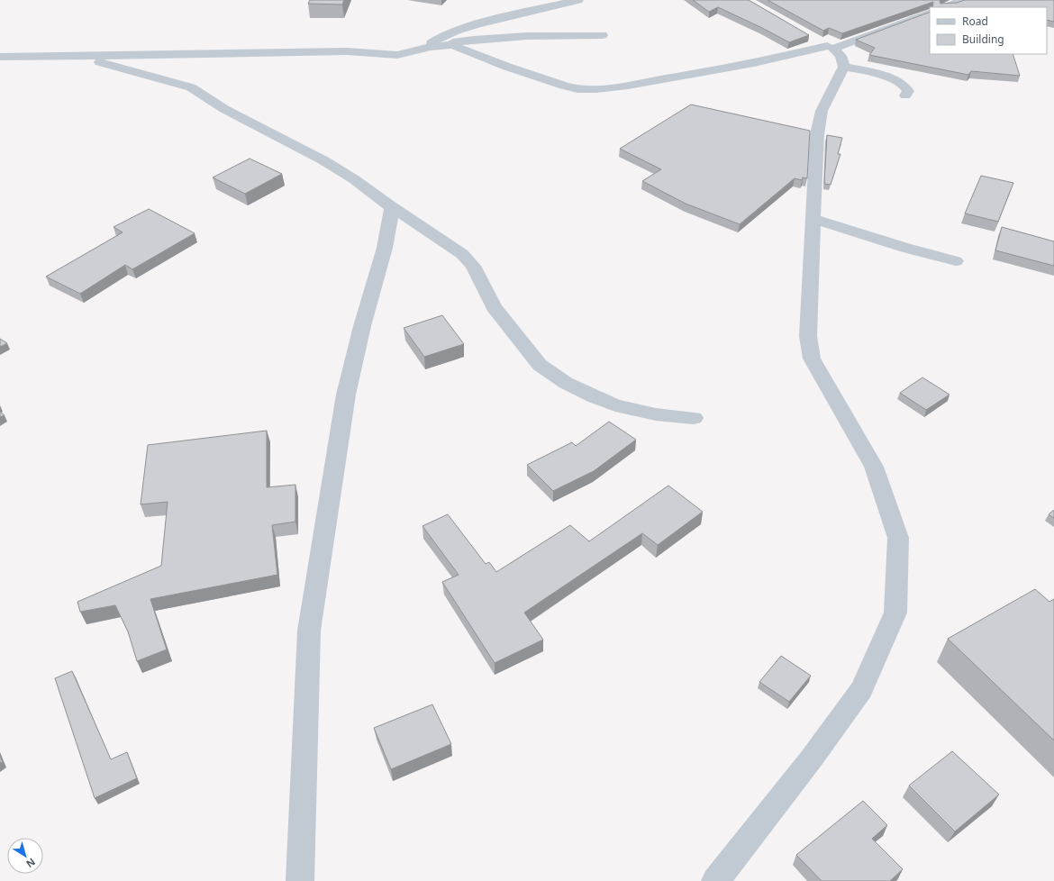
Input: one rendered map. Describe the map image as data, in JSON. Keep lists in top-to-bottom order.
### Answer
{
  "legend": ["Road", "Building"],
  "north": "bottom right"
}
